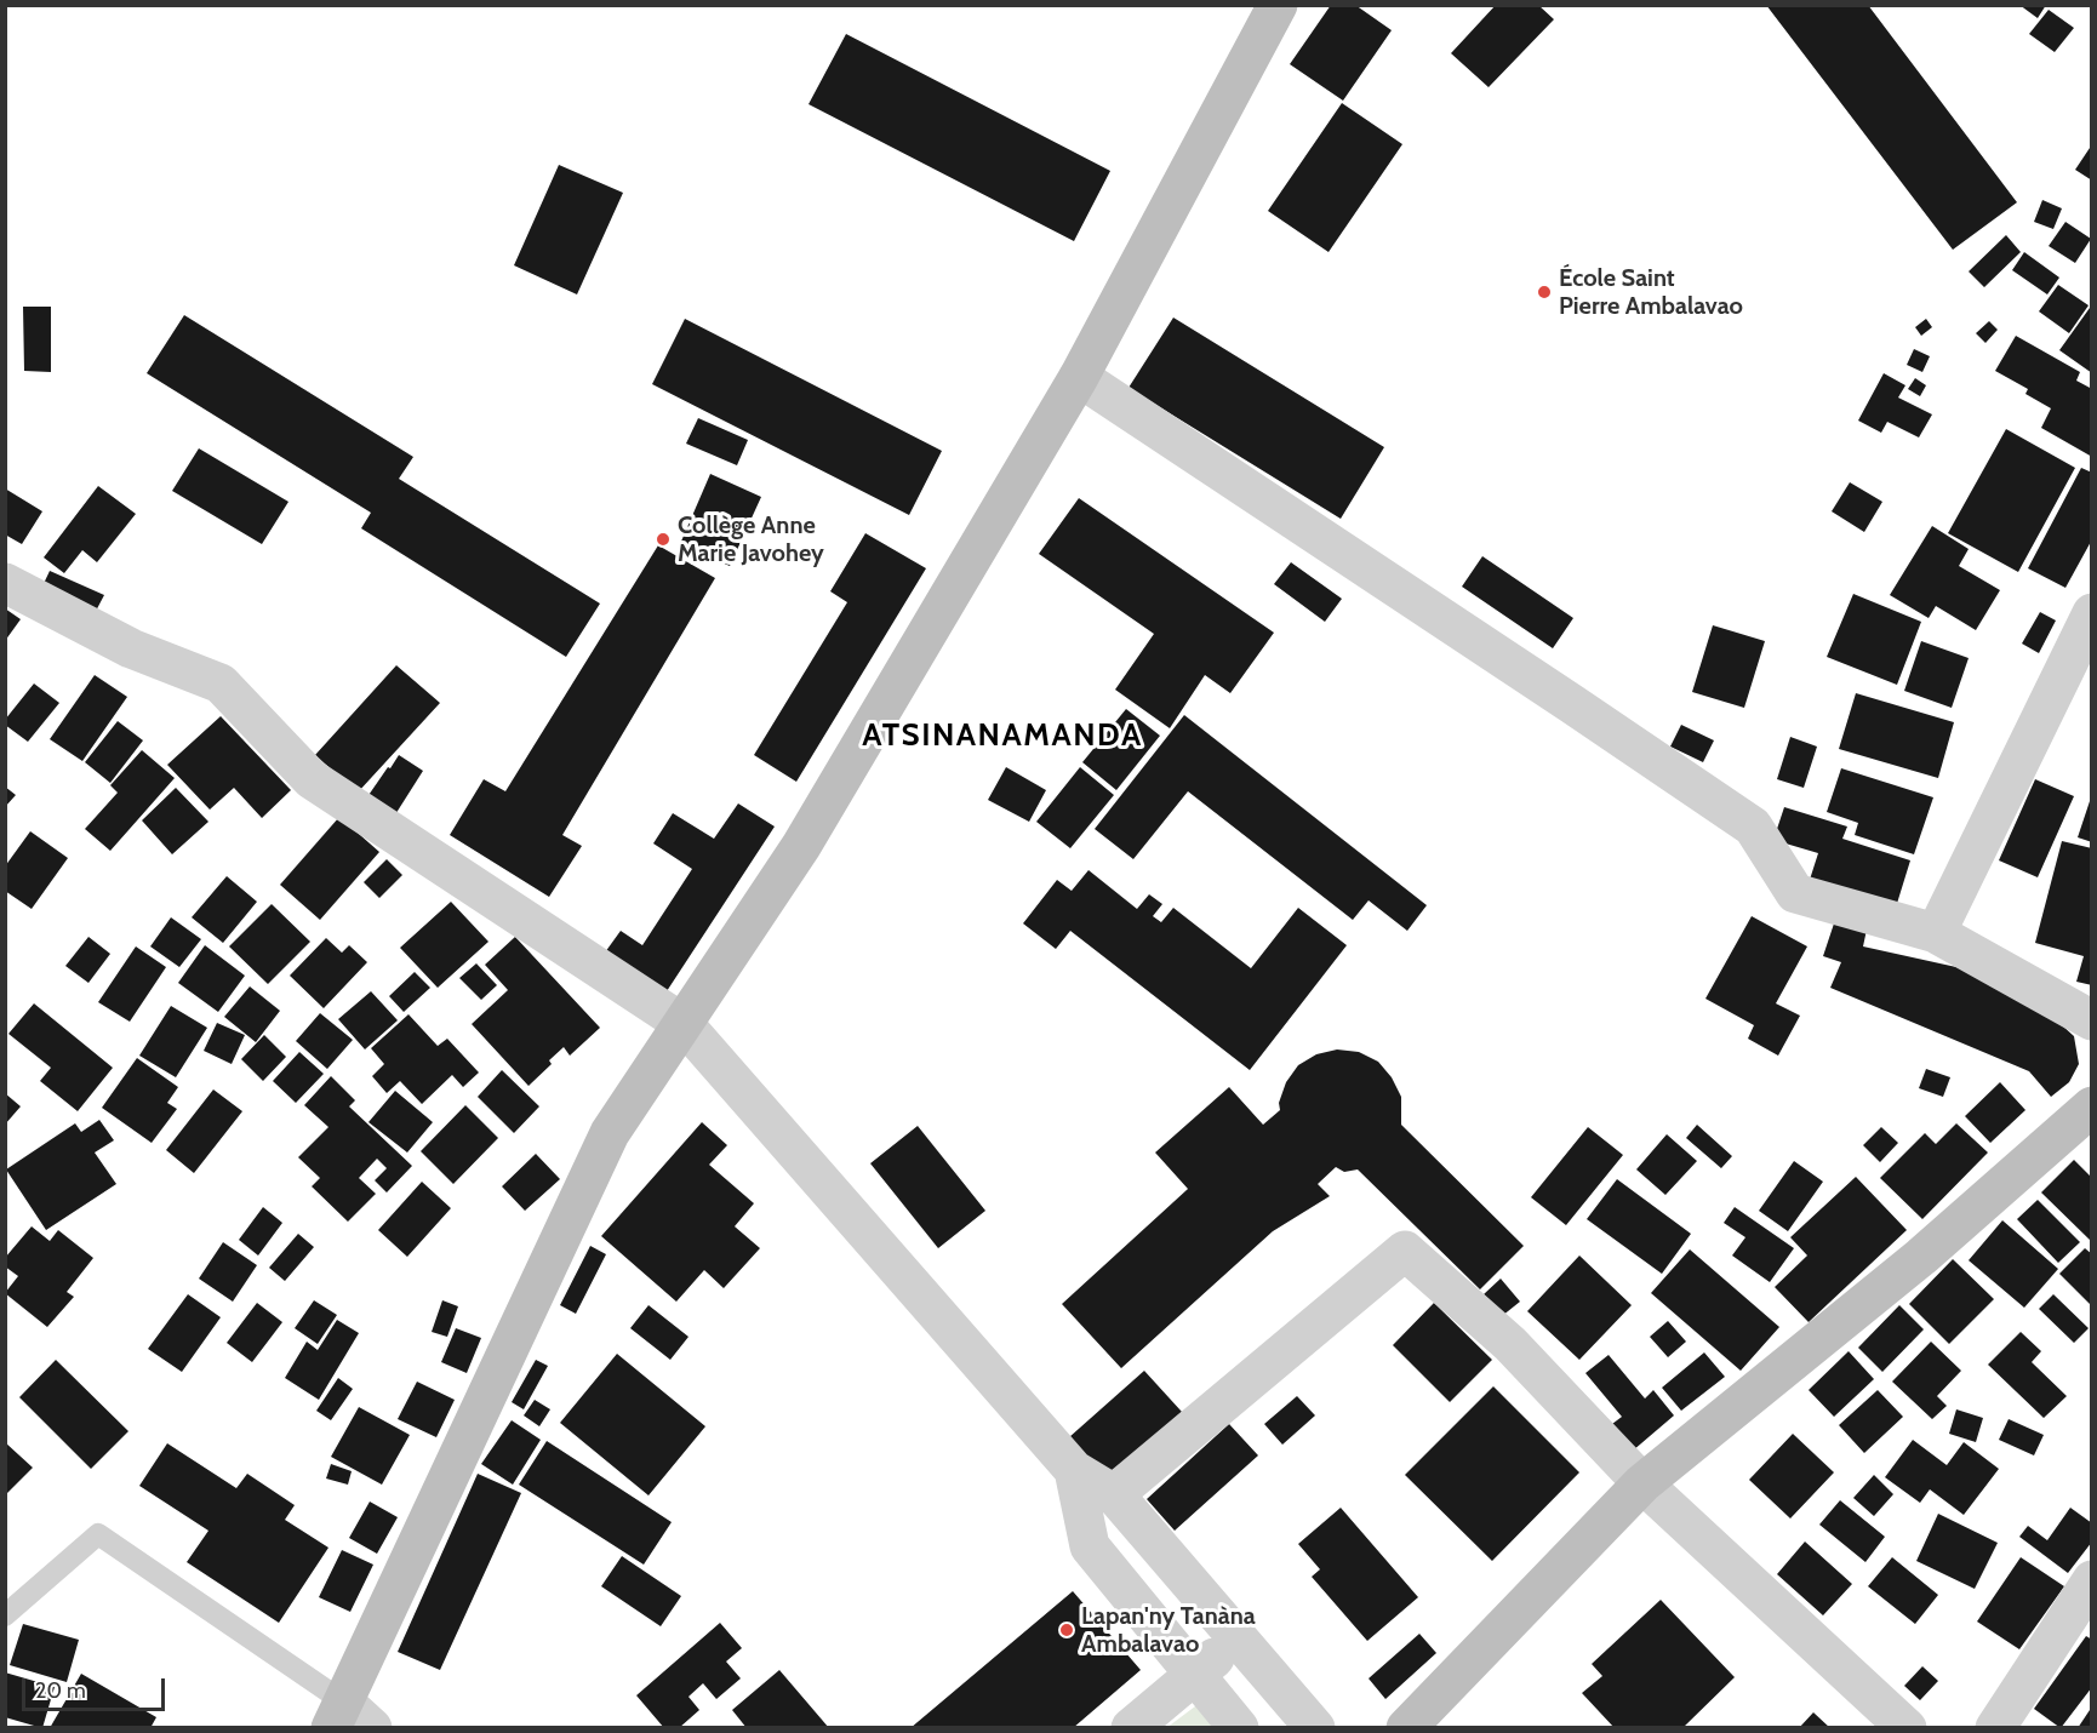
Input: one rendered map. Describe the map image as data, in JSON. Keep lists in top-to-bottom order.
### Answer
{
  "districts": ["ATSINANAMANDA"],
  "places": ["École Saint Pierre Ambalavao", "Collège Anne Marie Javohey", "Lapan'ny Tanàna Ambalavao"],
  "scale_bar": "20 m"
}
